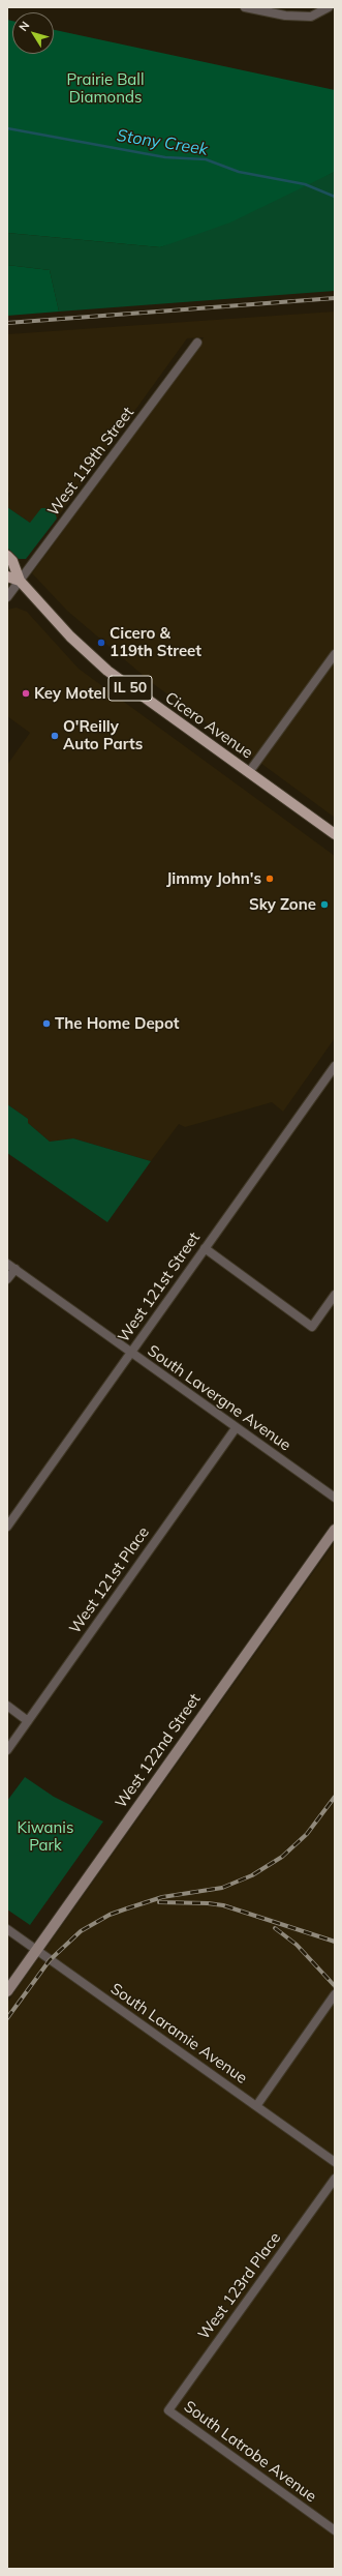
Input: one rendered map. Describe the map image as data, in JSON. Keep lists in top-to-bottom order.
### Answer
{
  "streets": {
    "main road": ["IL 50", "Cicero Avenue"],
    "street": [
      "West 119th Street",
      "West 121st Street",
      "South Lavergne Avenue",
      "West 121st Place",
      "West 122nd Street",
      "South Laramie Avenue",
      "West 123rd Place",
      "South Latrobe Avenue"
    ]
  },
  "crossings": [
    ["West 119th Street", "Cicero Avenue"],
    ["West 121st Street", "South Lavergne Avenue"],
    ["South Lavergne Avenue", "West 121st Place"],
    ["West 122nd Street", "South Laramie Avenue"],
    ["West 123rd Place", "South Latrobe Avenue"]
  ],
  "water": ["Stony Creek"],
  "parks": ["Prairie Ball Diamonds", "Kiwanis Park"],
  "places": [
    "Cicero & 119th Street",
    "Key Motel",
    "O'Reilly Auto Parts",
    "Jimmy John's",
    "Sky Zone",
    "The Home Depot"
  ],
  "north": "top left"
}
